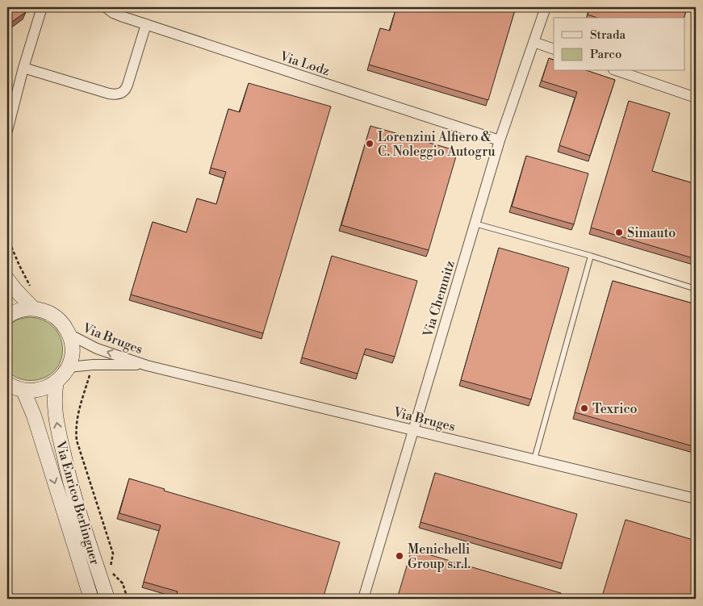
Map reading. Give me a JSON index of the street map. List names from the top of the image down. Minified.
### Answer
{"streets":{"main road":["Via Enrico Berlinguer"],"street":["Via Lodz","Via Chemnitz","Via Bruges"]},"crossings":[["Via Lodz","Via Chemnitz"],["Via Chemnitz","Via Bruges"]],"places":["Lorenzini Alfiero & C. Noleggio Autogru","Simauto","Texrico","Menichelli Group s.r.l."],"legend":["Strada","Parco"]}
